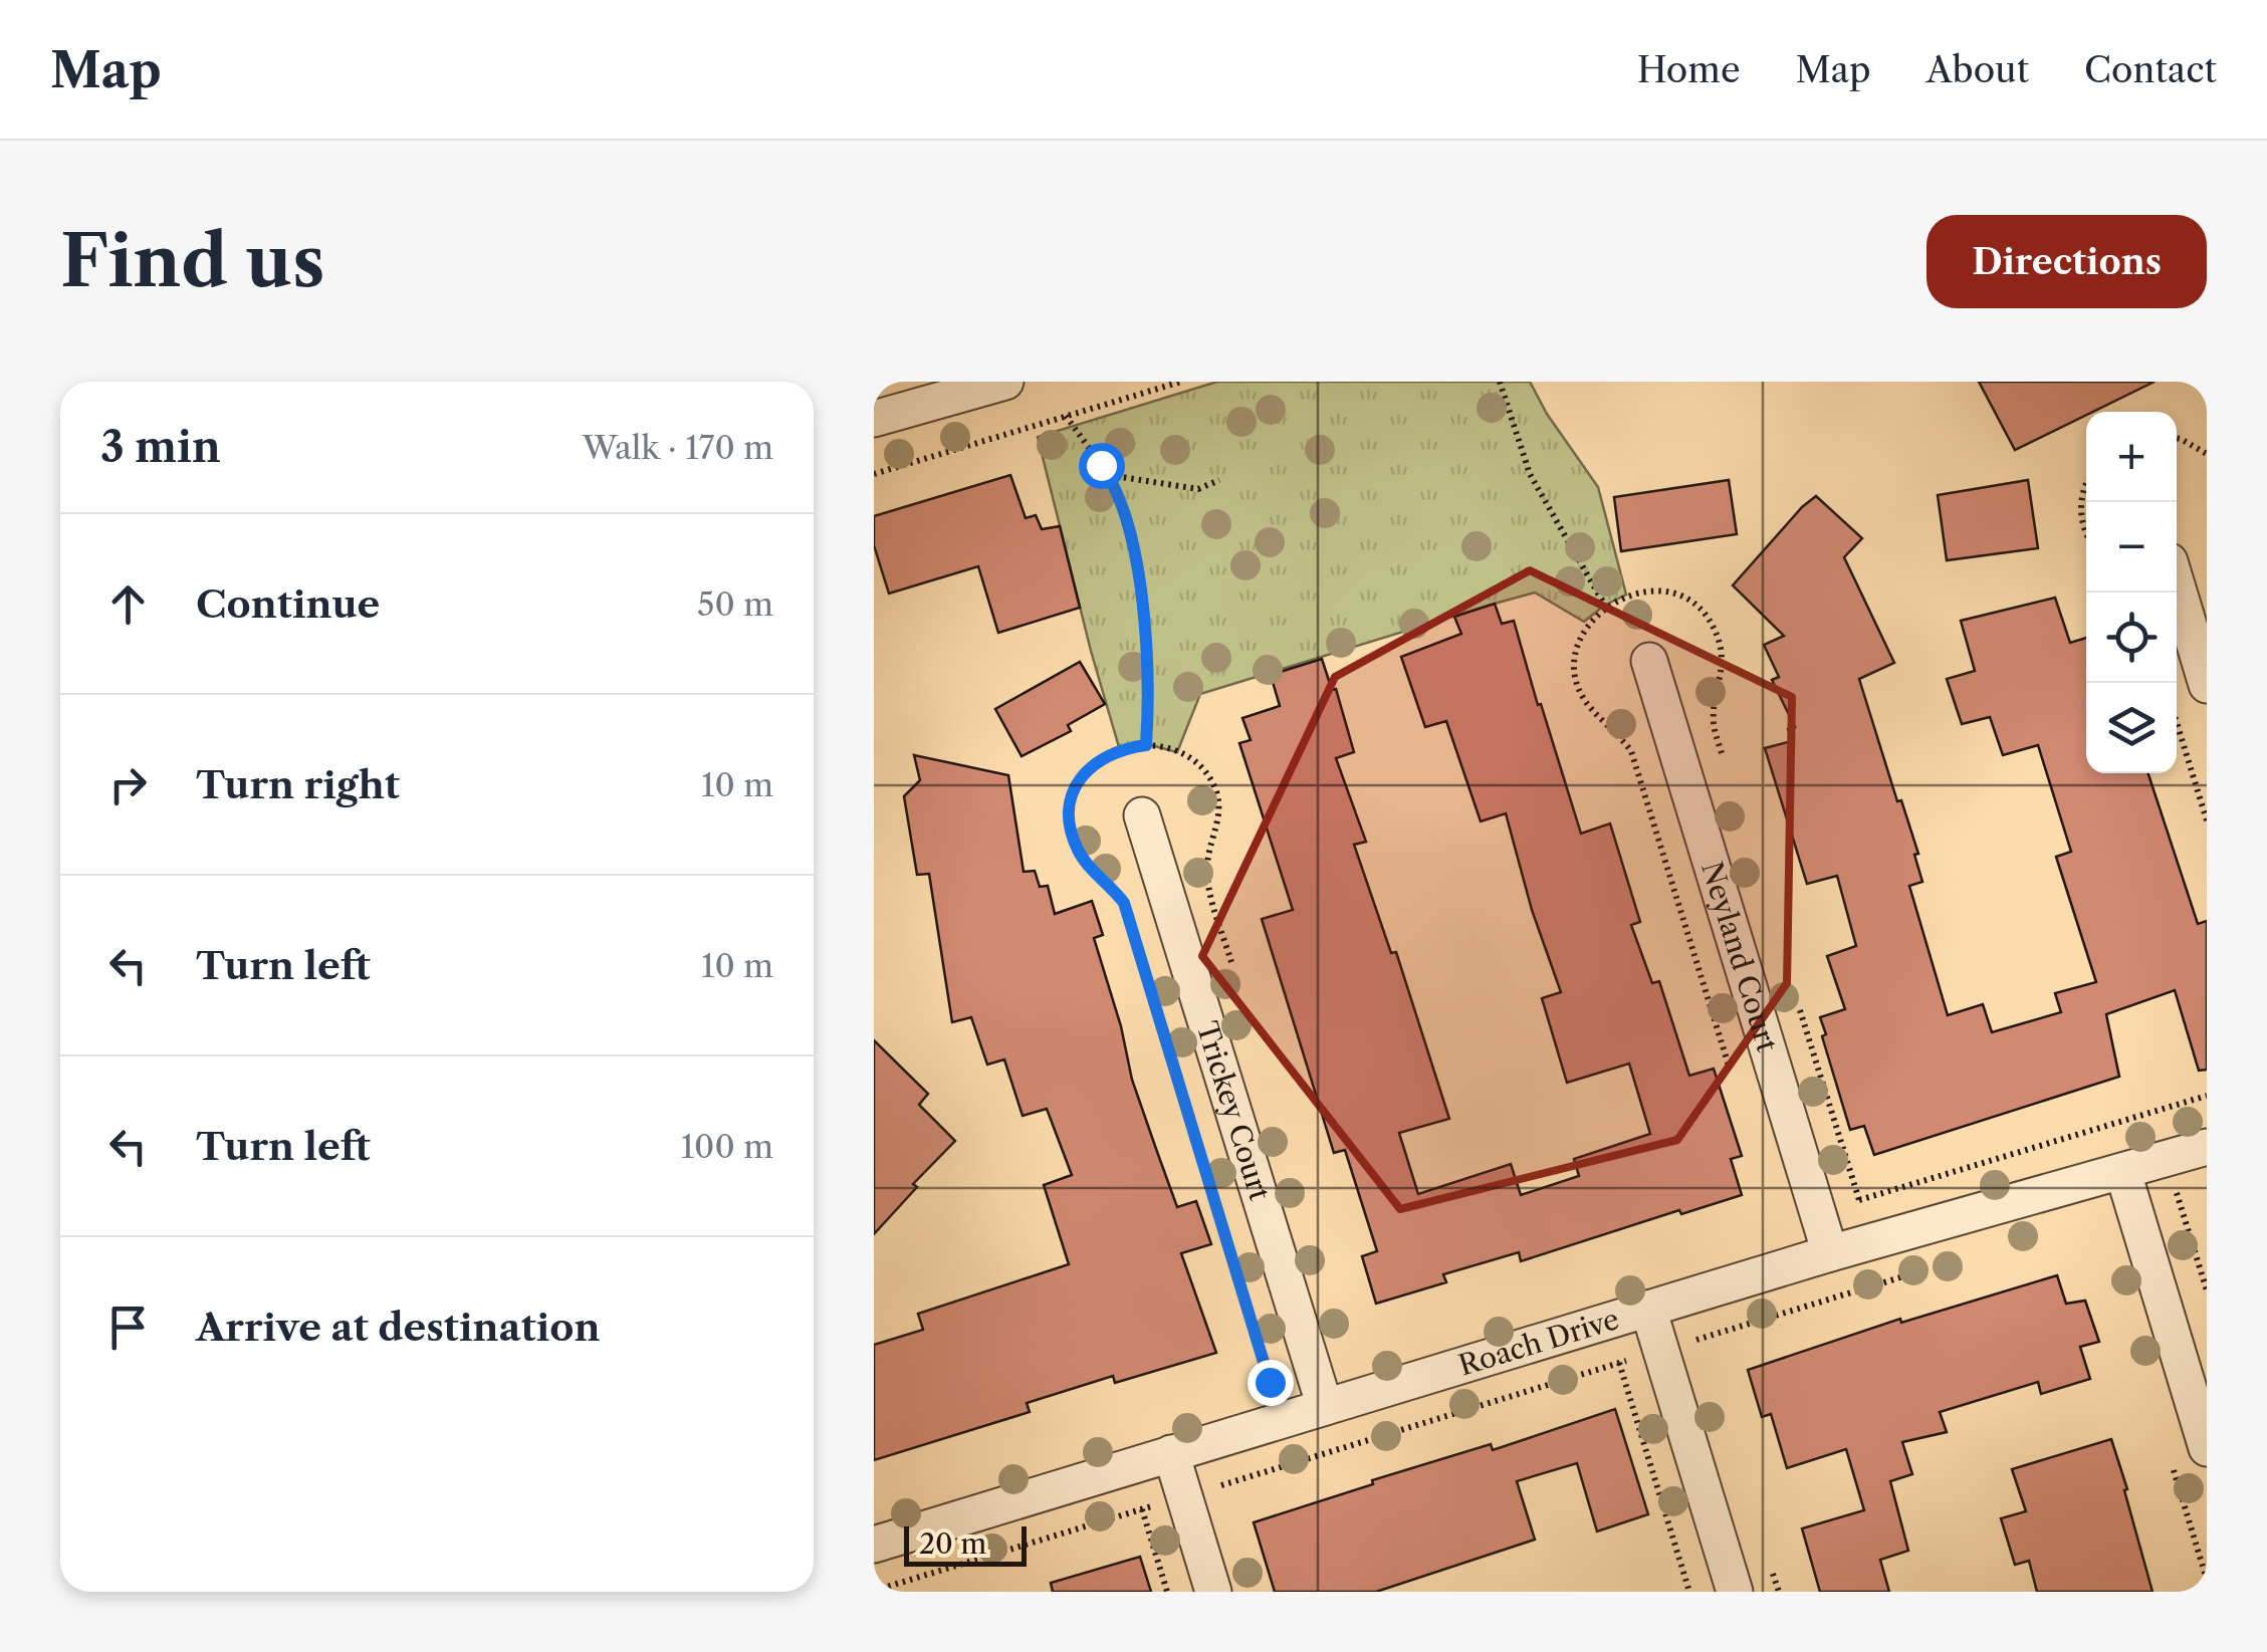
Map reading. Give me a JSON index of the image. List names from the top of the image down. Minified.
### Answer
{"streets":{"street":["Neyland Court","Trickey Court","Roach Drive"]},"crossings":[["Neyland Court","Roach Drive"],["Trickey Court","Roach Drive"]],"scale_bar":"20 m","page":{"header":"Map","nav":["Home","Map","About","Contact"],"buttons":"Directions","title":"Find us","heading":["3 min","Walk · 170 m"],"map_buttons":["+","−"],"list":[["Continue","50 m"],["Turn right","10 m"],["Turn left","10 m"],["Turn left","100 m"],"Arrive at destination"],"scale":"20 m"}}
